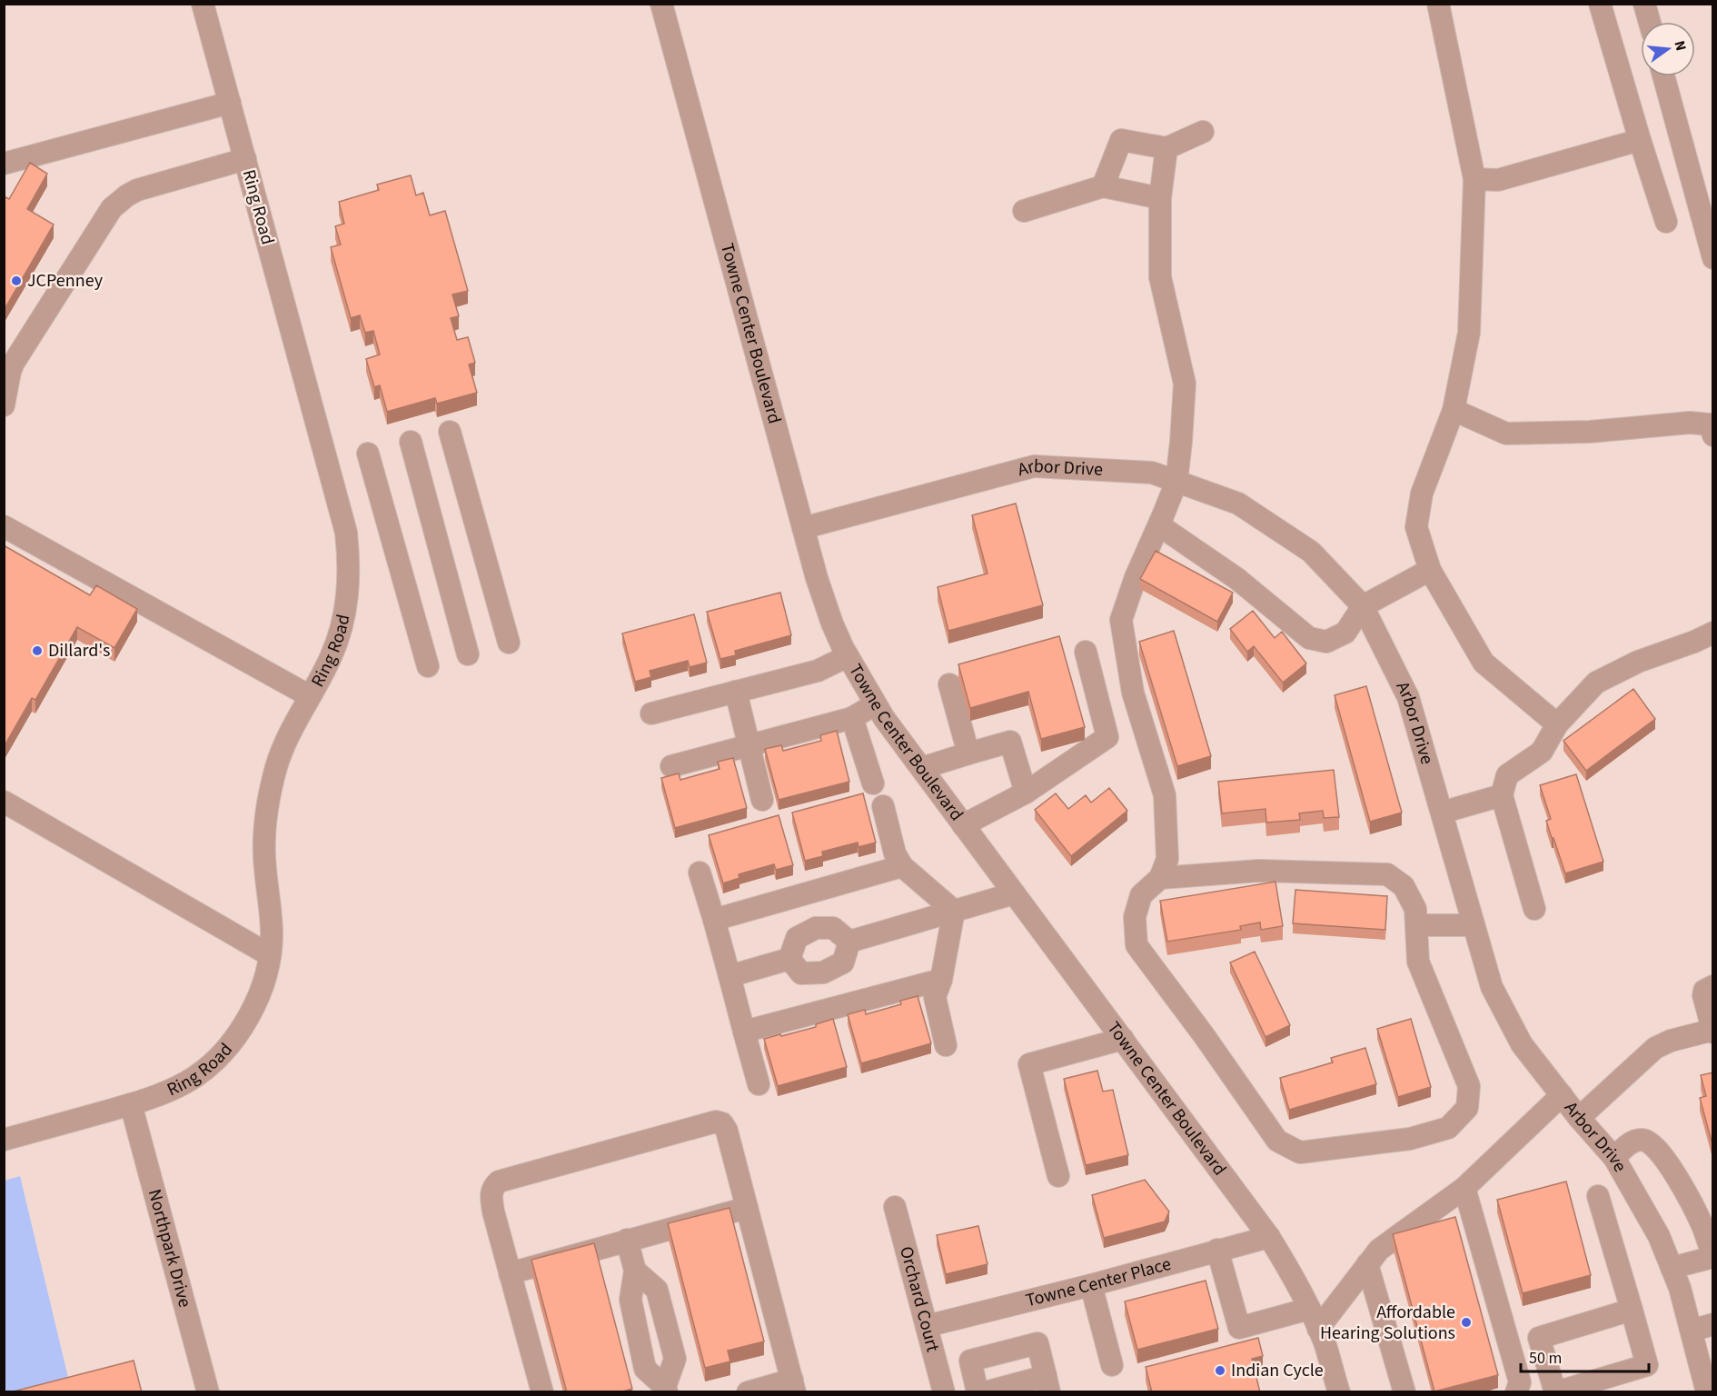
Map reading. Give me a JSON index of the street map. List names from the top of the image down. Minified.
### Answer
{"streets":{"street":["Ring Road","Towne Center Boulevard","Arbor Drive","Northpark Drive","Towne Center Place","Orchard Court"]},"crossings":[["Ring Road","Northpark Drive"],["Towne Center Boulevard","Arbor Drive"],["Towne Center Boulevard","Towne Center Place"],["Towne Center Place","Orchard Court"]],"places":["JCPenney","Dillard's","Affordable Hearing Solutions","Indian Cycle"],"scale_bar":"50 m","north":"right"}
